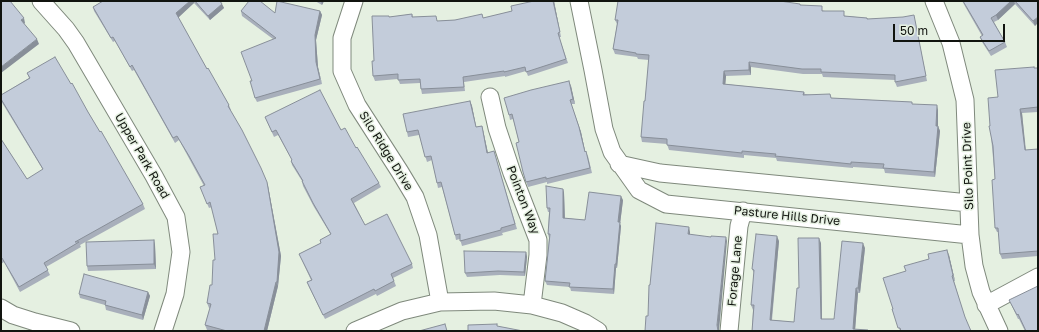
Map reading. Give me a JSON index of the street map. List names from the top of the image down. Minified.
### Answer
{"streets":{"street":["Silo Ridge Drive","Upper Park Road","Silo Point Drive","Pointon Way","Pasture Hills Drive","Forage Lane"]},"crossings":[["Silo Point Drive","Pasture Hills Drive"],["Pasture Hills Drive","Forage Lane"]],"scale_bar":"50 m"}
